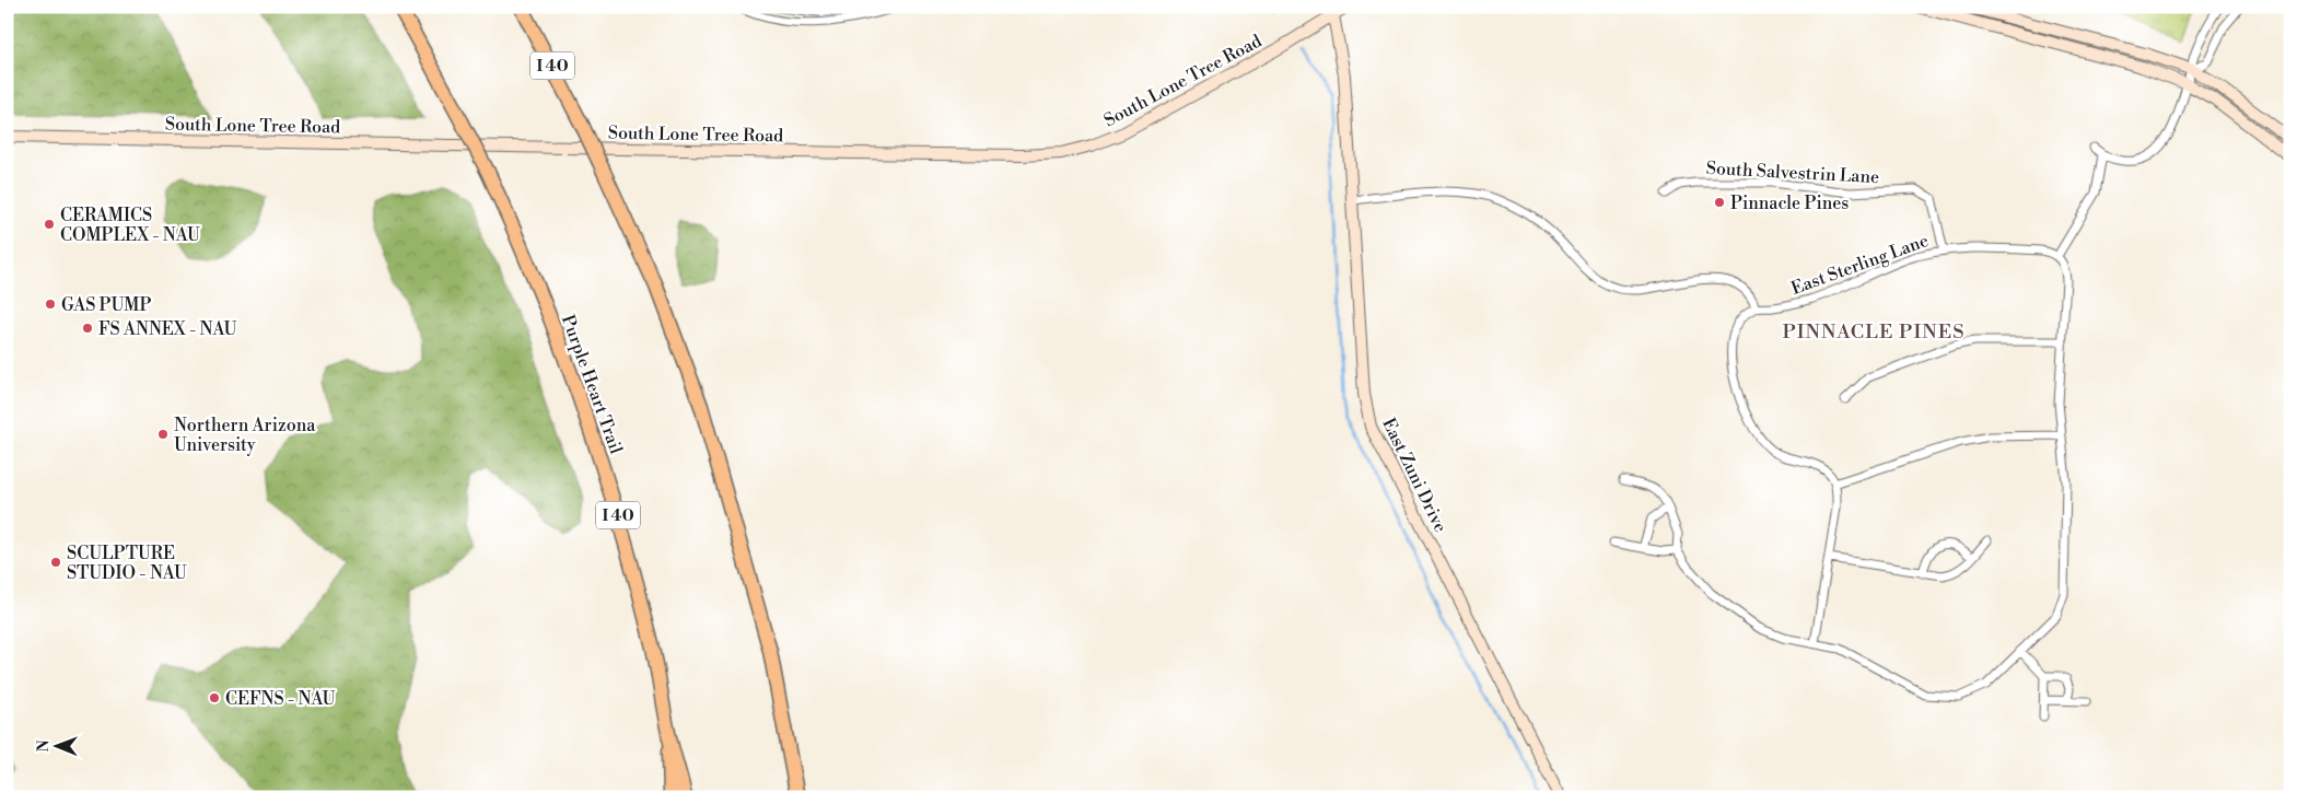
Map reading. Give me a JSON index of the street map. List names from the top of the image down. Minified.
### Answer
{"streets":{"highway":["I 40","Purple Heart Trail"],"main road":["South Lone Tree Road","East Zuni Drive"],"street":["South Salvestrin Lane","East Sterling Lane"]},"crossings":[["South Lone Tree Road","East Zuni Drive"],["South Salvestrin Lane","East Sterling Lane"]],"districts":["PINNACLE PINES"],"places":["Pinnacle Pines","CERAMICS COMPLEX - NAU","GAS PUMP","FS ANNEX - NAU","Northern Arizona University","SCULPTURE STUDIO - NAU","CEFNS - NAU"],"north":"left"}
